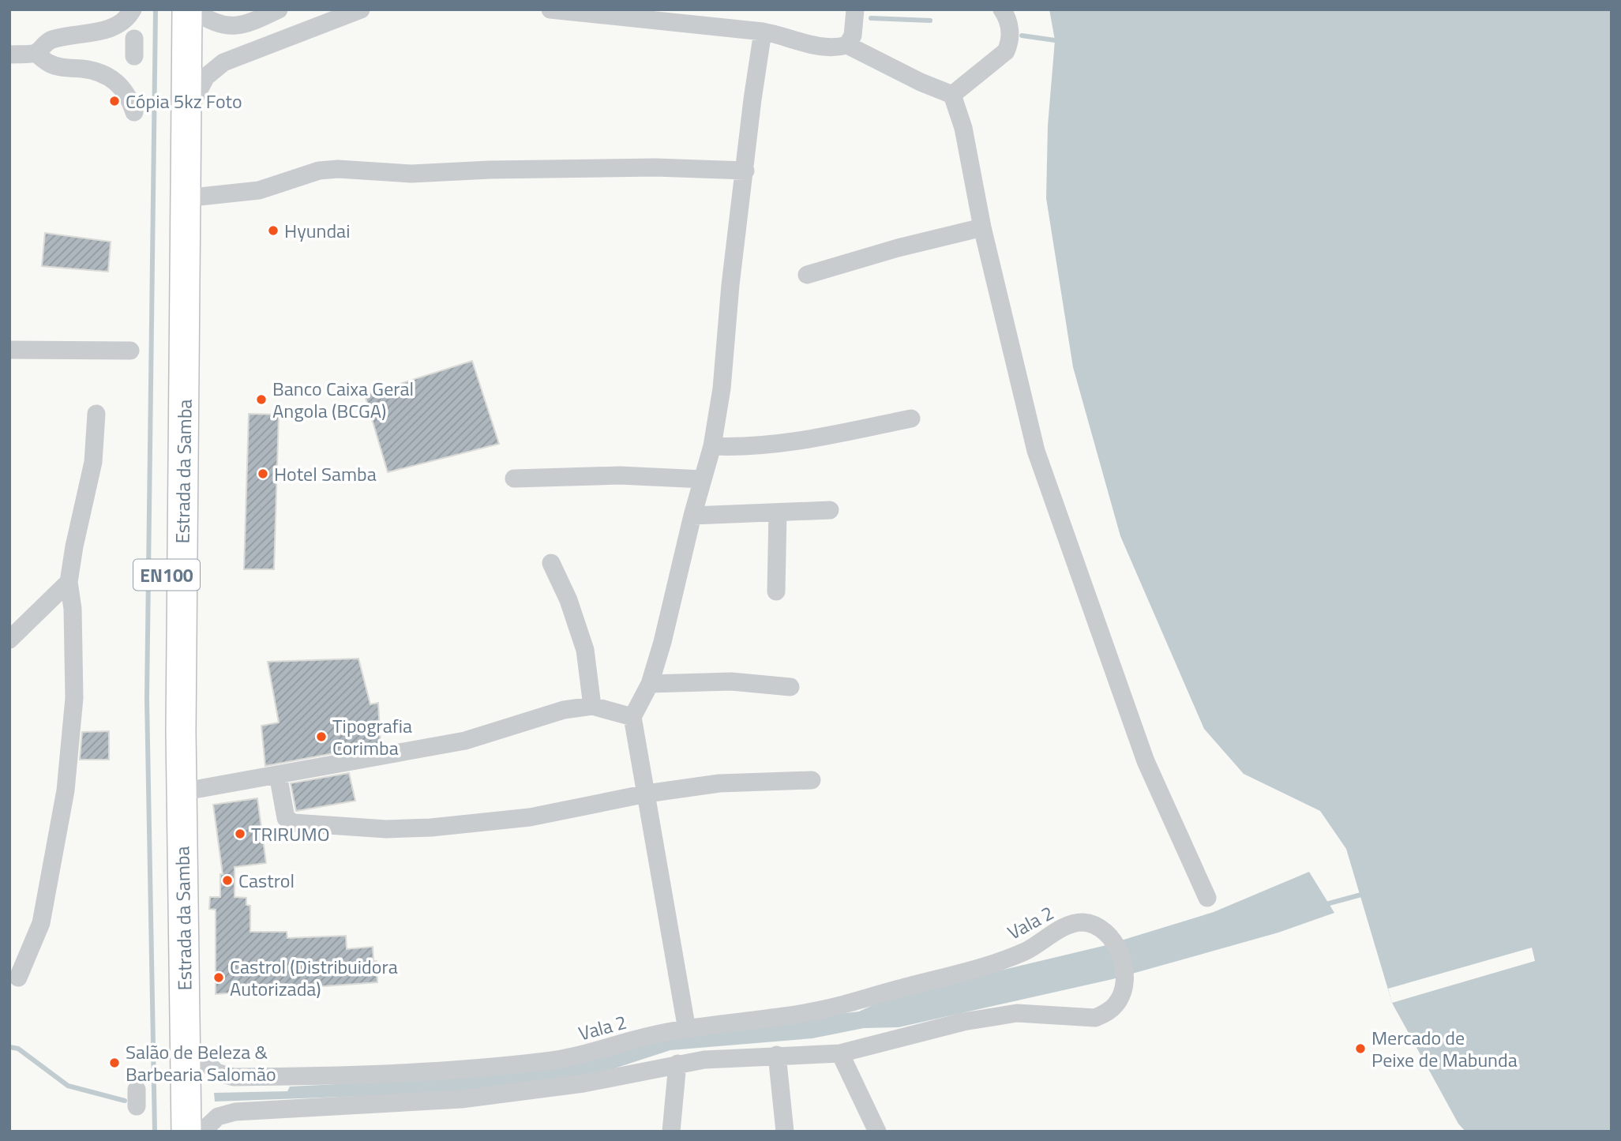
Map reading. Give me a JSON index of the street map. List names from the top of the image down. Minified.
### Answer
{"streets":{"main road":["Estrada da Samba","EN100"],"street":["Vala 2"]},"crossings":[["Estrada da Samba","Vala 2"]],"places":["Cópia 5kz Foto","Hyundai","Banco Caixa Geral Angola (BCGA)","Hotel Samba","Tipografia Corimba","TRIRUMO","Castrol","Castrol (Distribuidora Autorizada)","Mercado de Peixe de Mabunda","Salão de Beleza & Barbearia Salomão"]}
